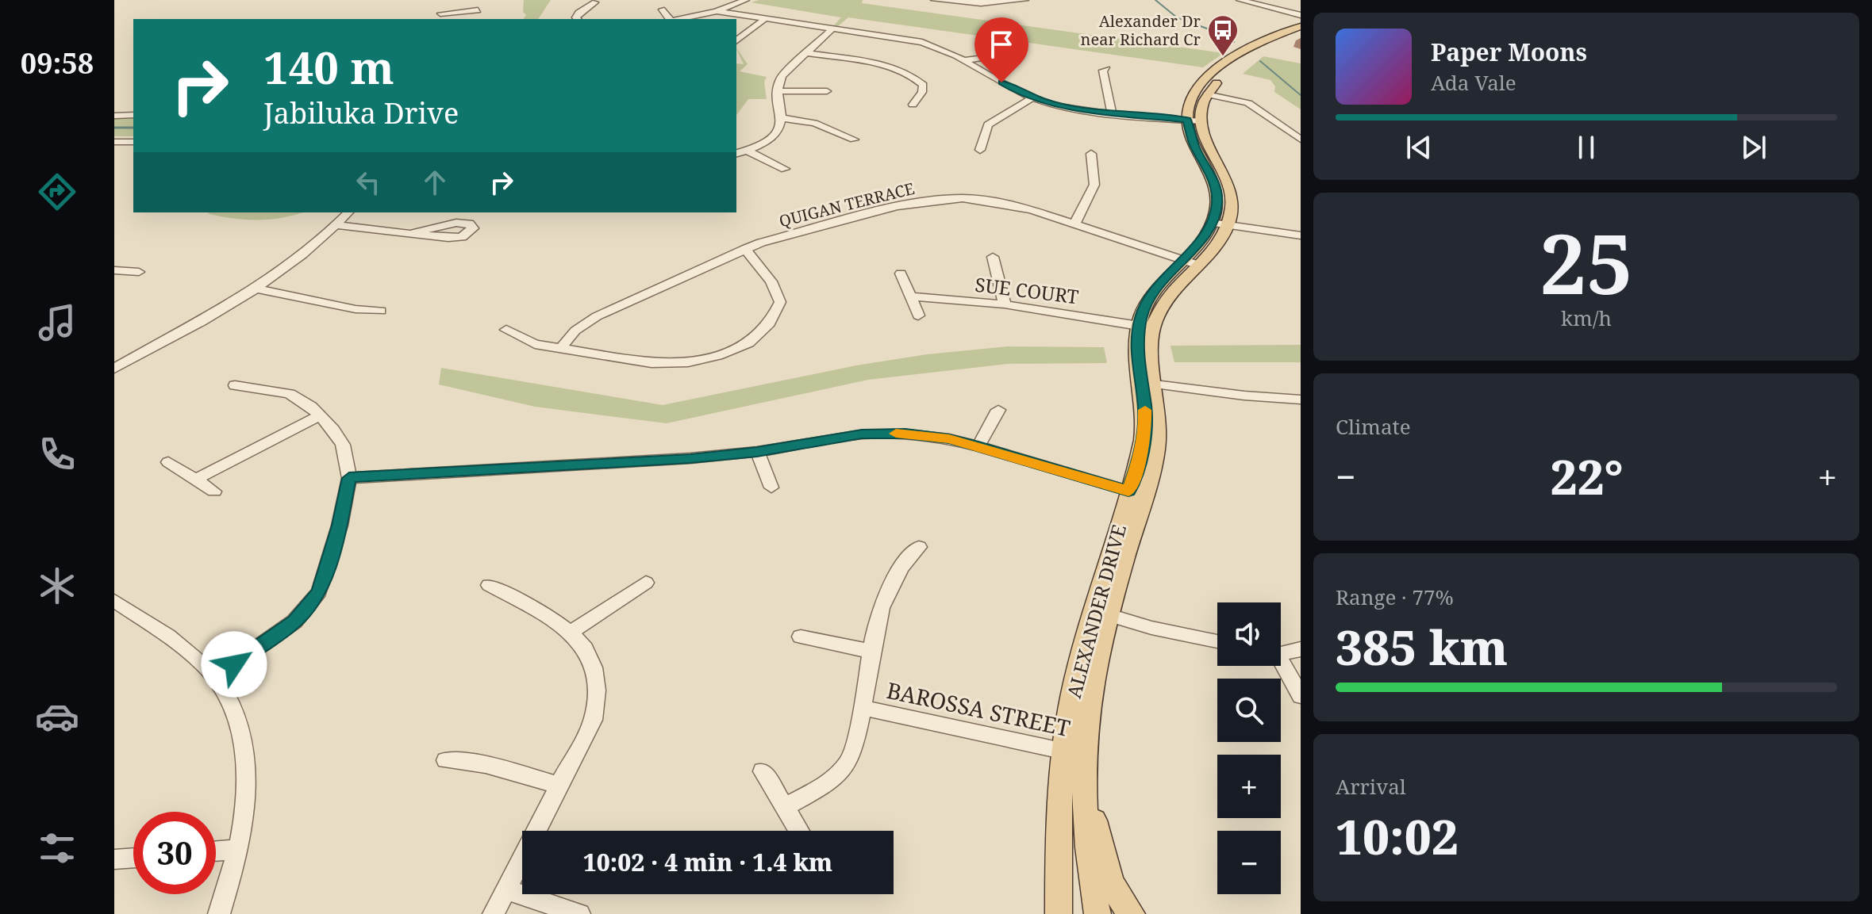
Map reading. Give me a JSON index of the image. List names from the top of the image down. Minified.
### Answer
{"streets":{"main road":["ALEXANDER DRIVE"],"street":["QUIGAN TERRACE","SUE COURT","BAROSSA STREET"]},"crossings":[["QUIGAN TERRACE","ALEXANDER DRIVE"],["SUE COURT","ALEXANDER DRIVE"],["ALEXANDER DRIVE","BAROSSA STREET"]],"places":{"bus stop":["Alexander Dr near Richard Cr"]},"page":{"tabs":"09:58","turn":["140 m","Jabiluka Drive"],"song":["Paper Moons","Ada Vale"],"tile":[["25","km/h"],"Climate",["Range · 77%","385 km"],["Arrival","10:02"]],"heat":["−","22°","+"],"map_buttons":["+","−"],"limit":"30","trip":"10:02 · 4 min · 1.4 km"}}
